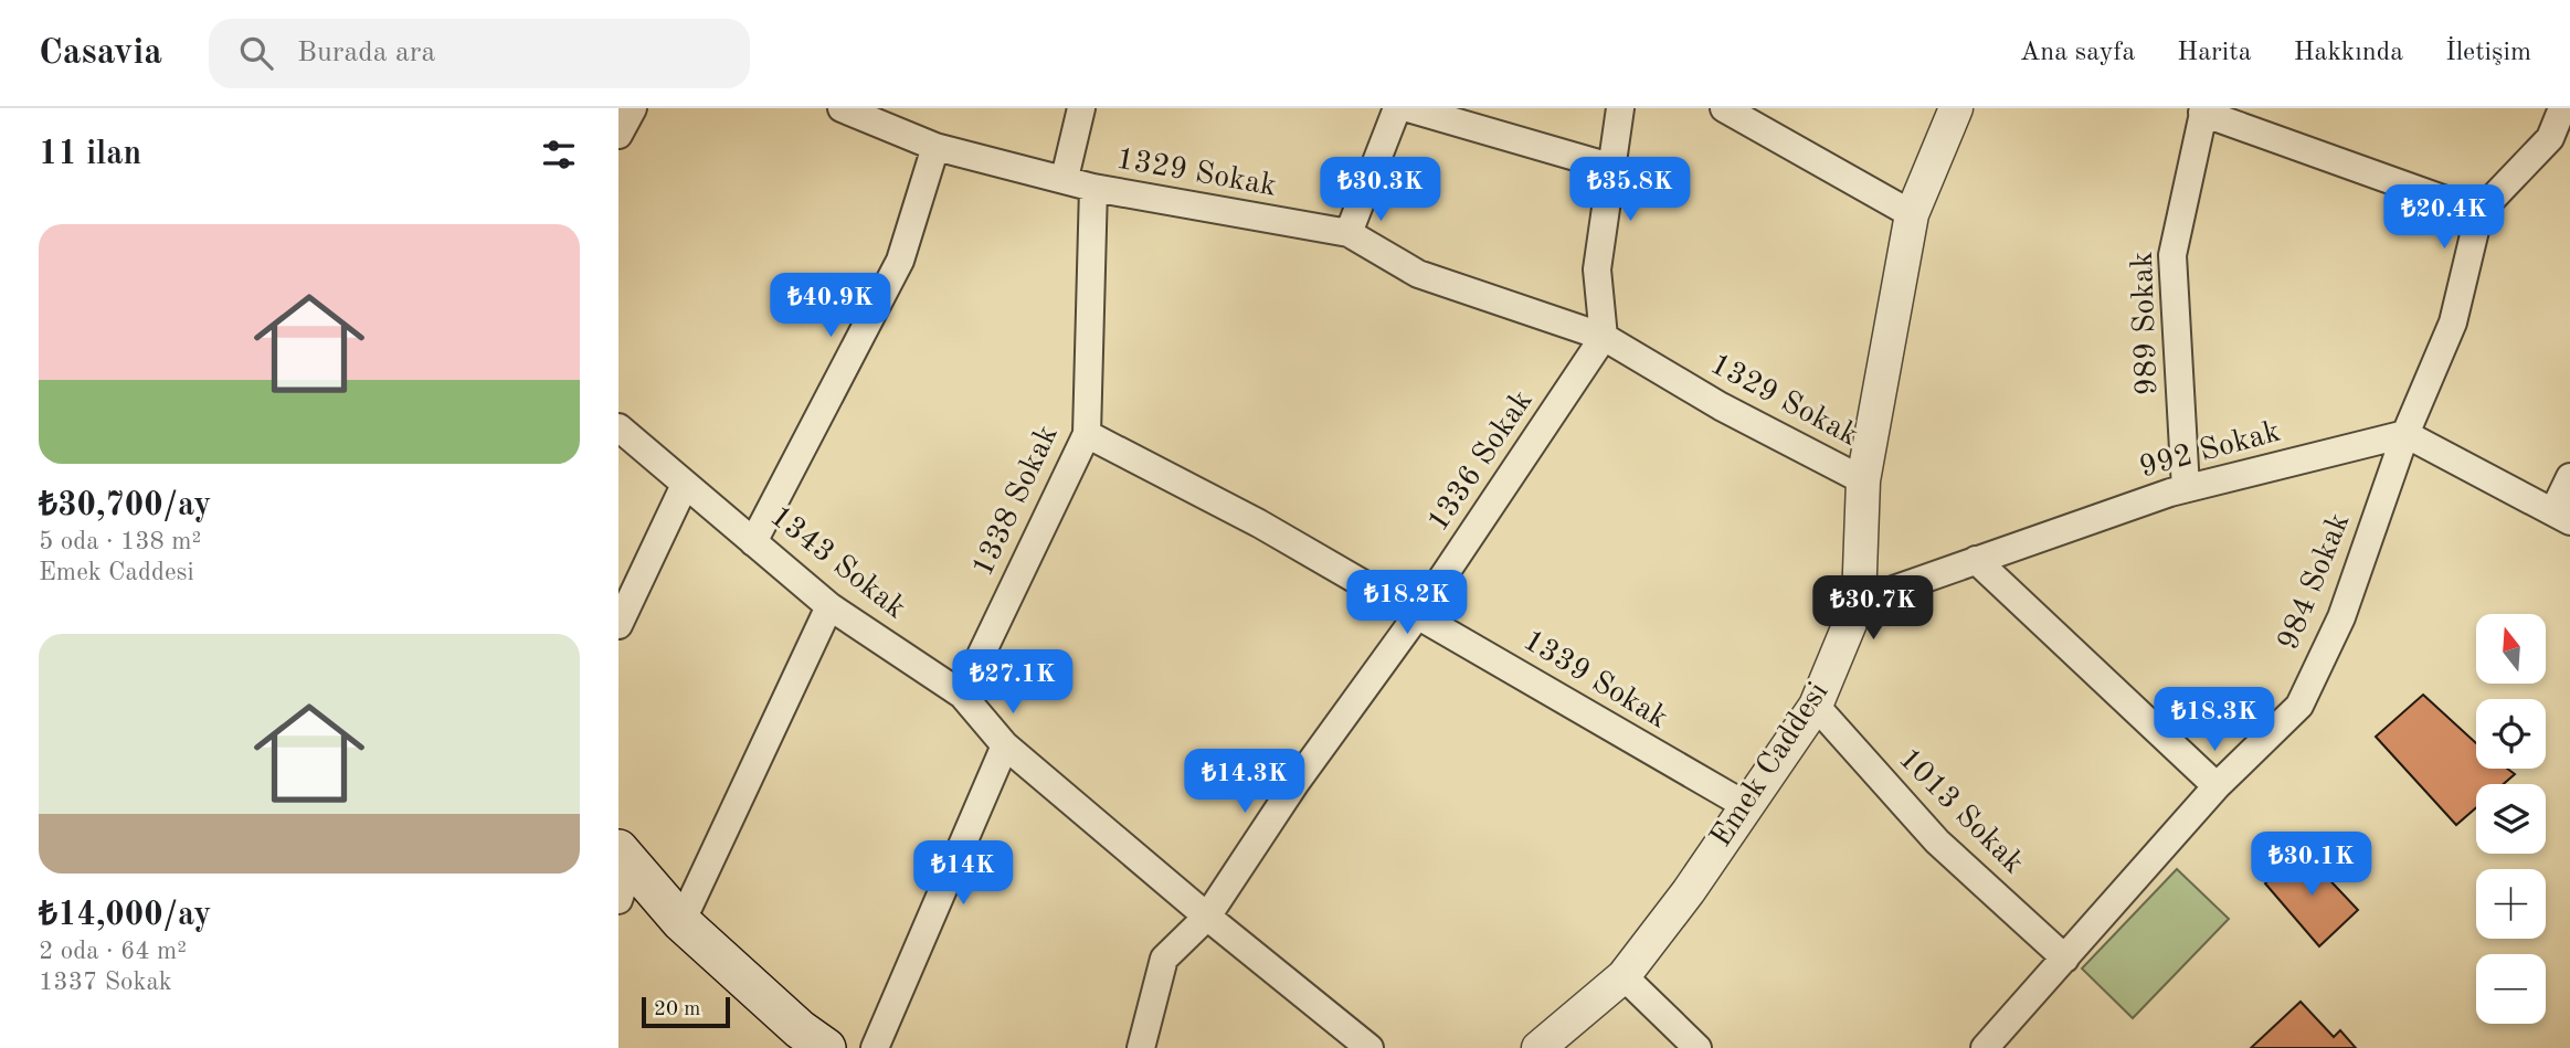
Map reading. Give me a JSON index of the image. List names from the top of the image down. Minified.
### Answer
{"streets":{"street":["1329 Sokak","989 Sokak","992 Sokak","1336 Sokak","1338 Sokak","1343 Sokak","984 Sokak","1339 Sokak","Emek Caddesi","1013 Sokak"]},"crossings":[["1329 Sokak","1336 Sokak"],["1329 Sokak","1338 Sokak"],["1329 Sokak","Emek Caddesi"],["989 Sokak","992 Sokak"],["992 Sokak","984 Sokak"],["992 Sokak","Emek Caddesi"],["1336 Sokak","1343 Sokak"],["1336 Sokak","1339 Sokak"],["1338 Sokak","1343 Sokak"],["1338 Sokak","1339 Sokak"],["984 Sokak","1013 Sokak"],["1339 Sokak","Emek Caddesi"],["Emek Caddesi","1013 Sokak"]],"scale_bar":"20 m","north":"top","page":{"header":"Casavia","search":"Burada ara","nav":["Ana sayfa","Harita","Hakkında","İletişim"],"heading":"11 ilan","price":["₺30.3K","₺35.8K","₺20.4K","₺40.9K","₺18.2K","₺30.7K","₺27.1K","₺18.3K","₺14.3K","₺30.1K","₺14K"],"list":[{"name":"₺30,700/ay","note":"5 oda · 138 m² · Emek Caddesi"},{"name":"₺14,000/ay","note":"2 oda · 64 m² · 1337 Sokak"}],"map_buttons":["+","−"],"scale":"20 m"}}
